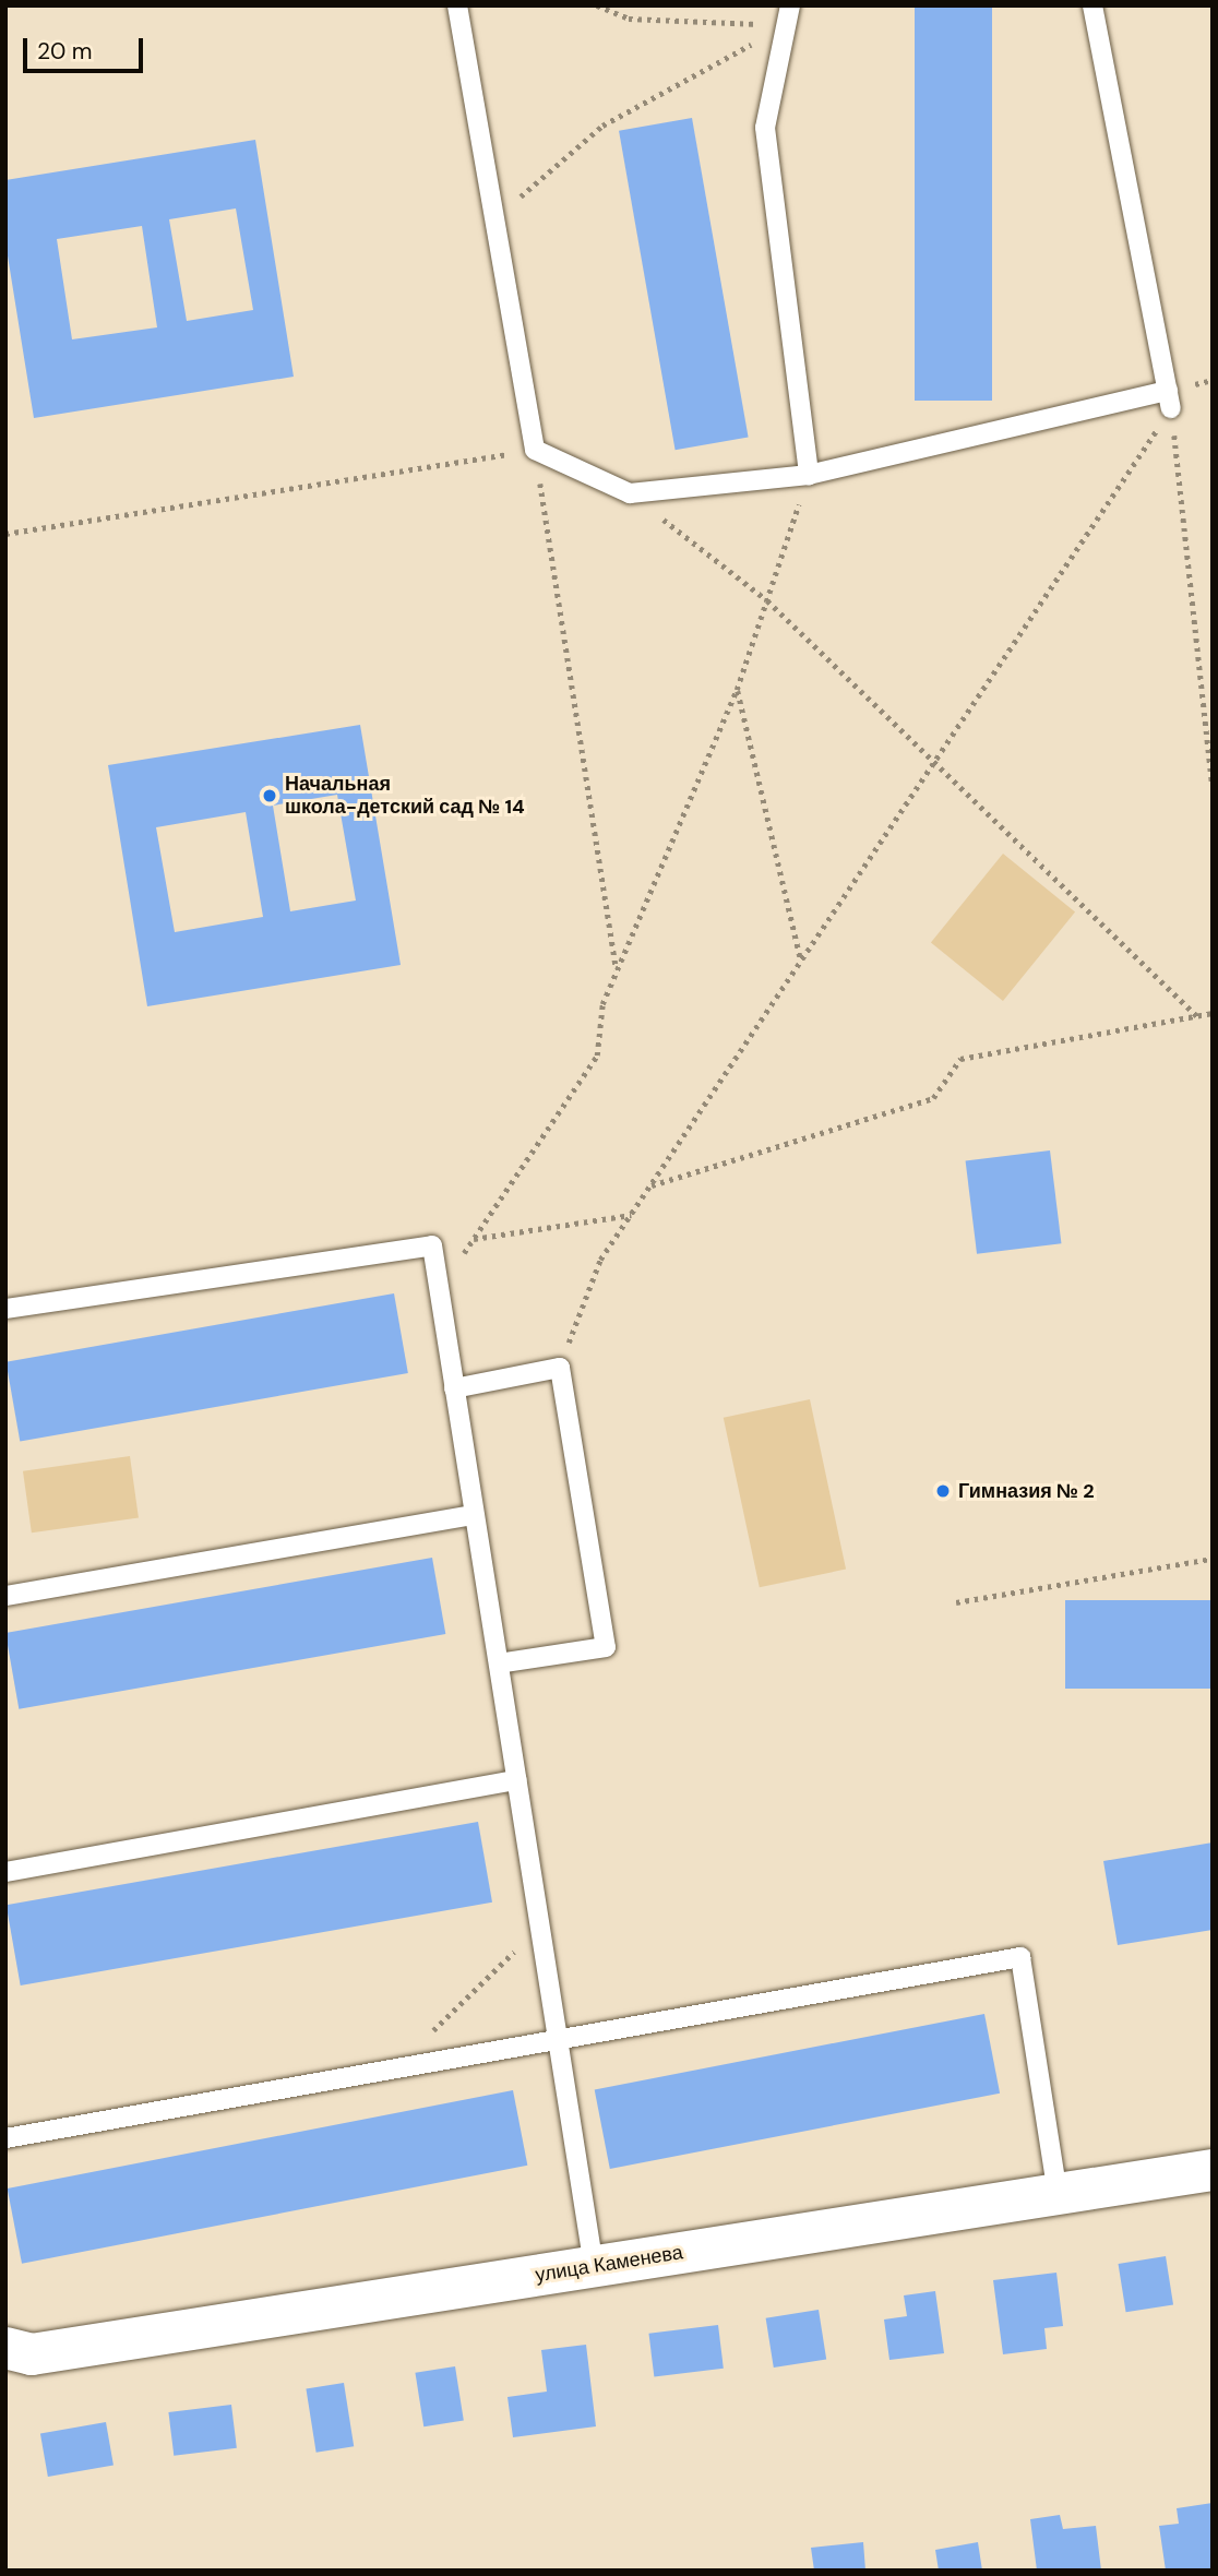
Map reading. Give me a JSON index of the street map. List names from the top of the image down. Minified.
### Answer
{"streets":{"main road":["улица Каменева"]},"places":["Начальная школа-детский сад № 14","Гимназия № 2"],"scale_bar":"20 m"}
